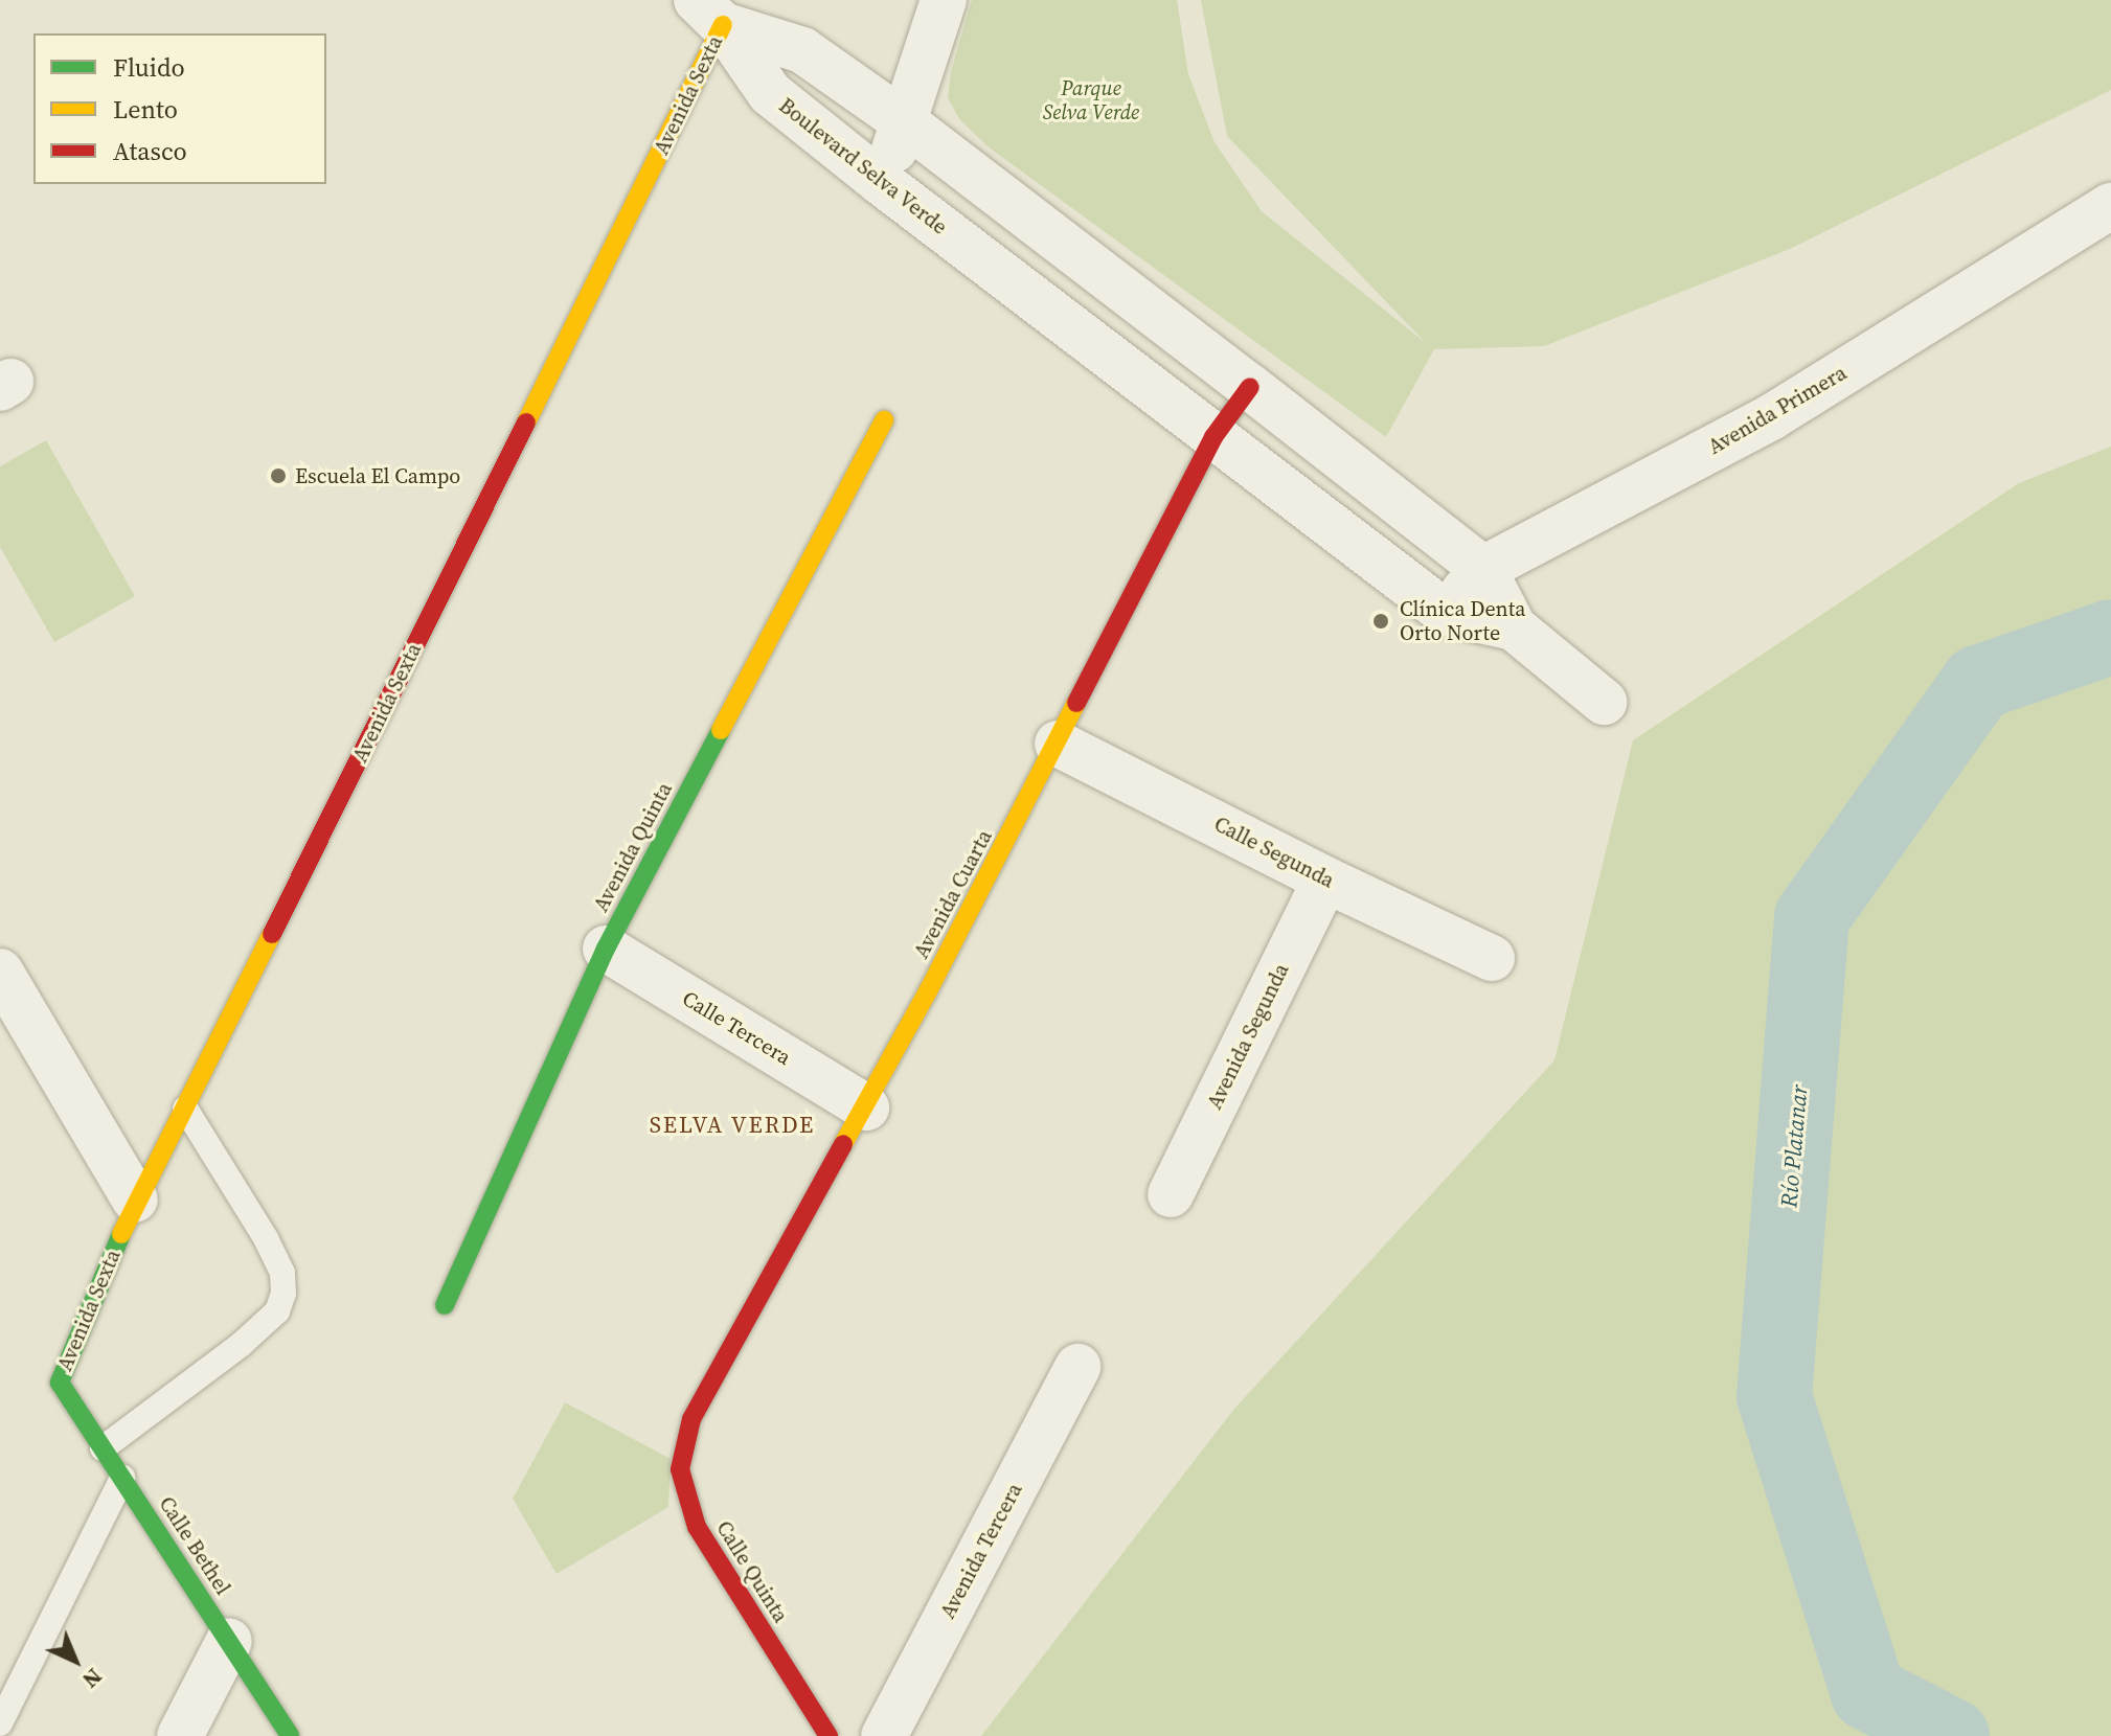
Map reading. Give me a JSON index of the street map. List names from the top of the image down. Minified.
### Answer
{"streets":{"street":["Avenida Sexta","Boulevard Selva Verde","Avenida Primera","Avenida Quinta","Calle Segunda","Avenida Cuarta","Calle Tercera","Avenida Segunda","Calle Bethel","Avenida Tercera","Calle Quinta"]},"crossings":[["Avenida Sexta","Boulevard Selva Verde"],["Avenida Sexta","Calle Bethel"],["Boulevard Selva Verde","Avenida Primera"],["Boulevard Selva Verde","Avenida Cuarta"],["Avenida Quinta","Calle Tercera"],["Calle Segunda","Avenida Cuarta"],["Calle Segunda","Avenida Segunda"],["Avenida Cuarta","Calle Tercera"],["Avenida Cuarta","Calle Quinta"]],"districts":["SELVA VERDE"],"water":["Río Platanar"],"parks":["Parque Selva Verde"],"places":["Escuela El Campo","Clínica Denta Orto Norte"],"legend":["Fluido","Lento","Atasco"],"north":"bottom right"}
